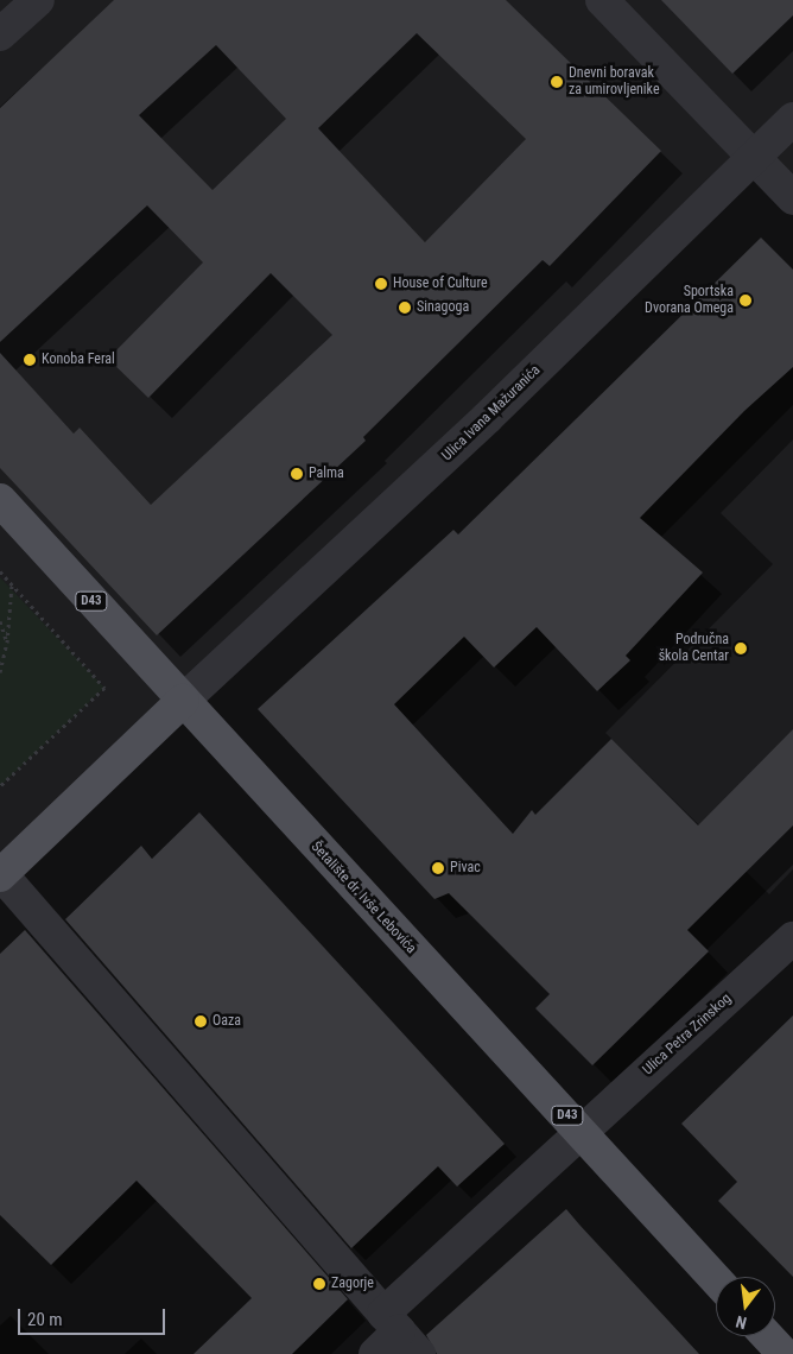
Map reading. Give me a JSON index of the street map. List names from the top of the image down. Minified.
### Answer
{"streets":{"main road":["D43","Šetalište dr. Ivše Lebovića"],"street":["Ulica Ivana Mažuranića","Ulica Petra Zrinskog"]},"crossings":[["Ulica Ivana Mažuranića","Šetalište dr. Ivše Lebovića"],["Šetalište dr. Ivše Lebovića","Ulica Petra Zrinskog"]],"places":["Dnevni boravak za umirovljenike","House of Culture","Sportska Dvorana Omega","Sinagoga","Konoba Feral","Palma","Područna škola Centar","Pivac","Oaza","Zagorje"],"scale_bar":"20 m","north":"bottom"}
